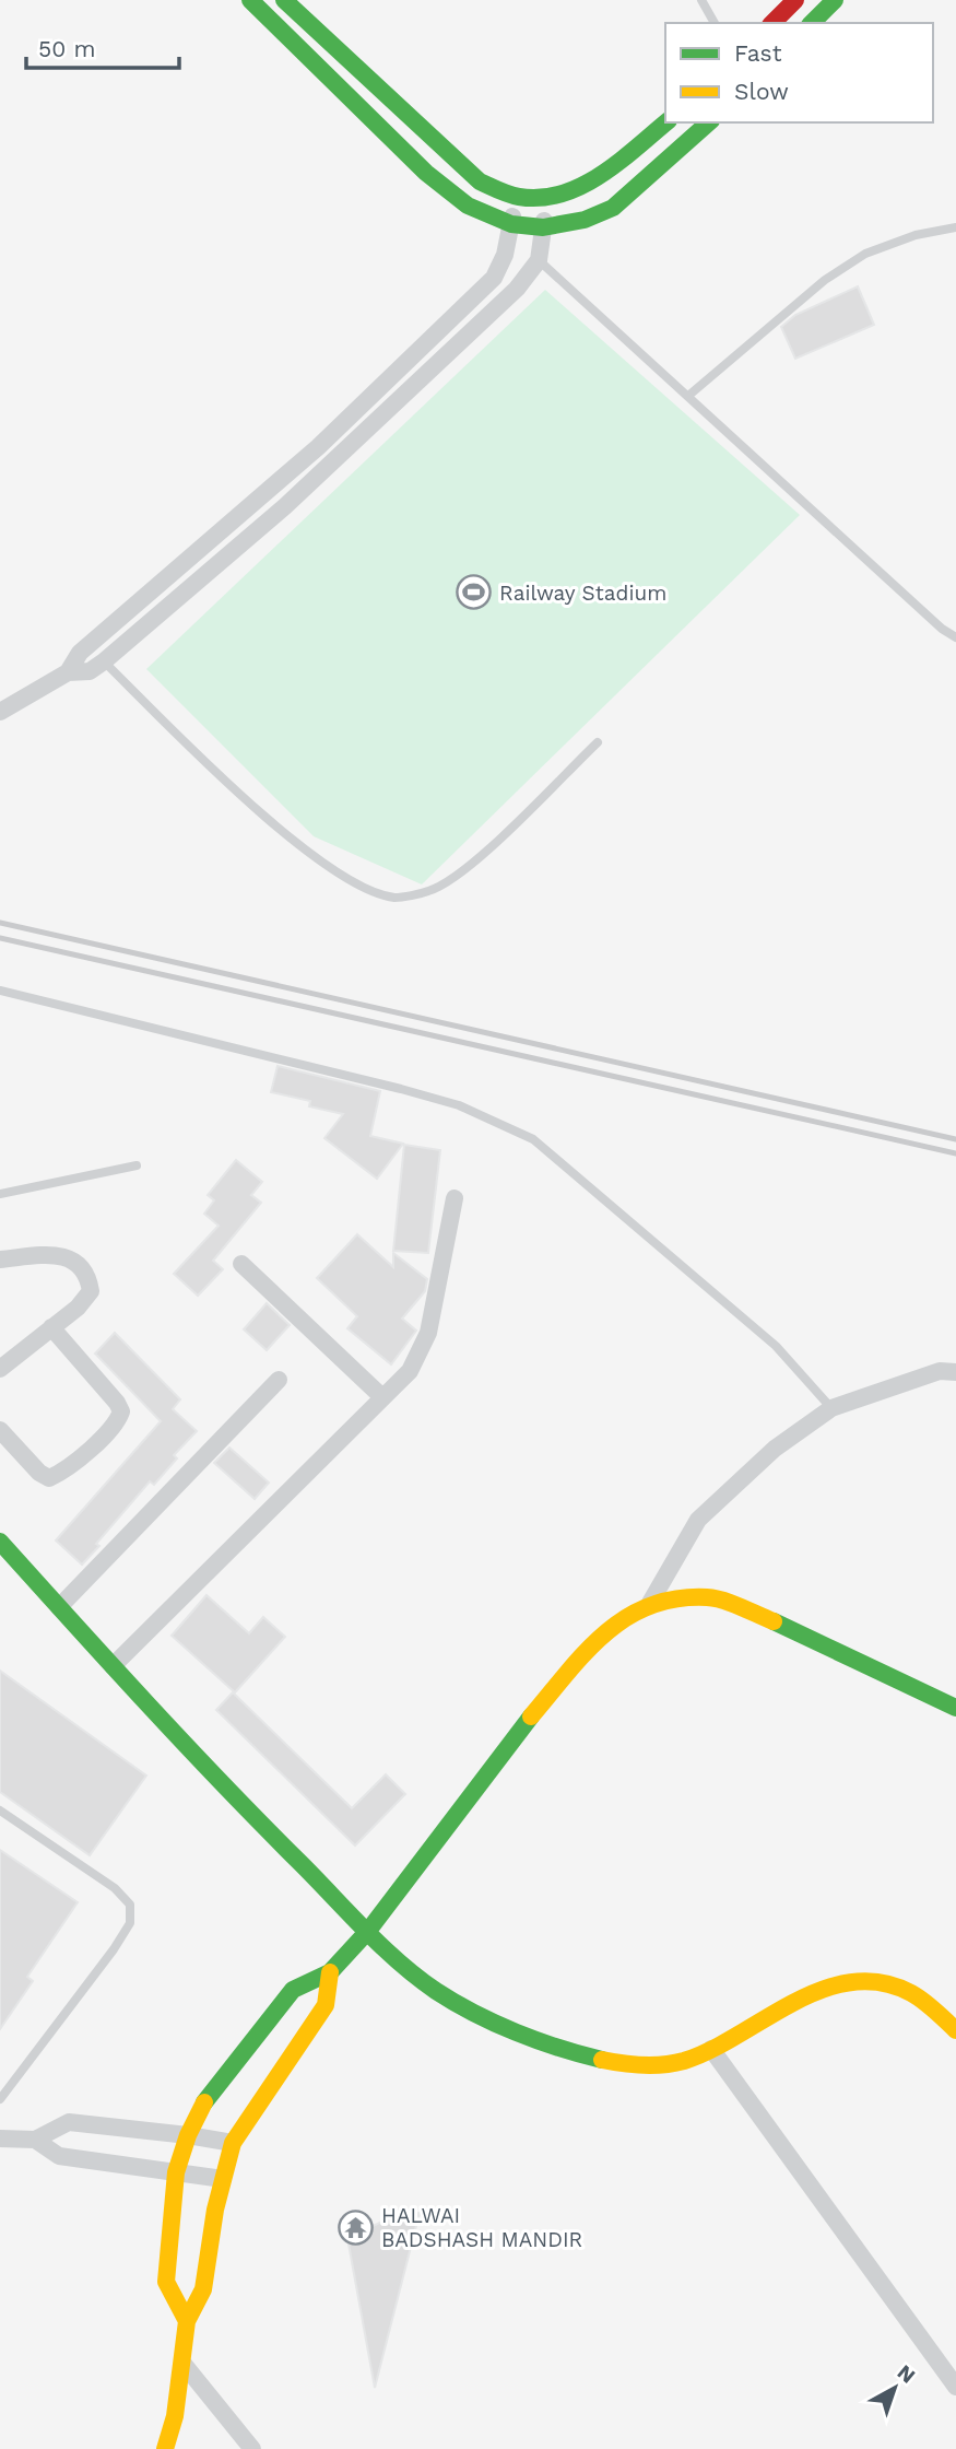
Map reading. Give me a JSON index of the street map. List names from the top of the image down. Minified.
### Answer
{"places":{"sports":["Railway Stadium"],"temple":["HALWAI BADSHASH MANDIR"]},"legend":["Fast","Slow"],"scale_bar":"50 m","north":"top right"}
